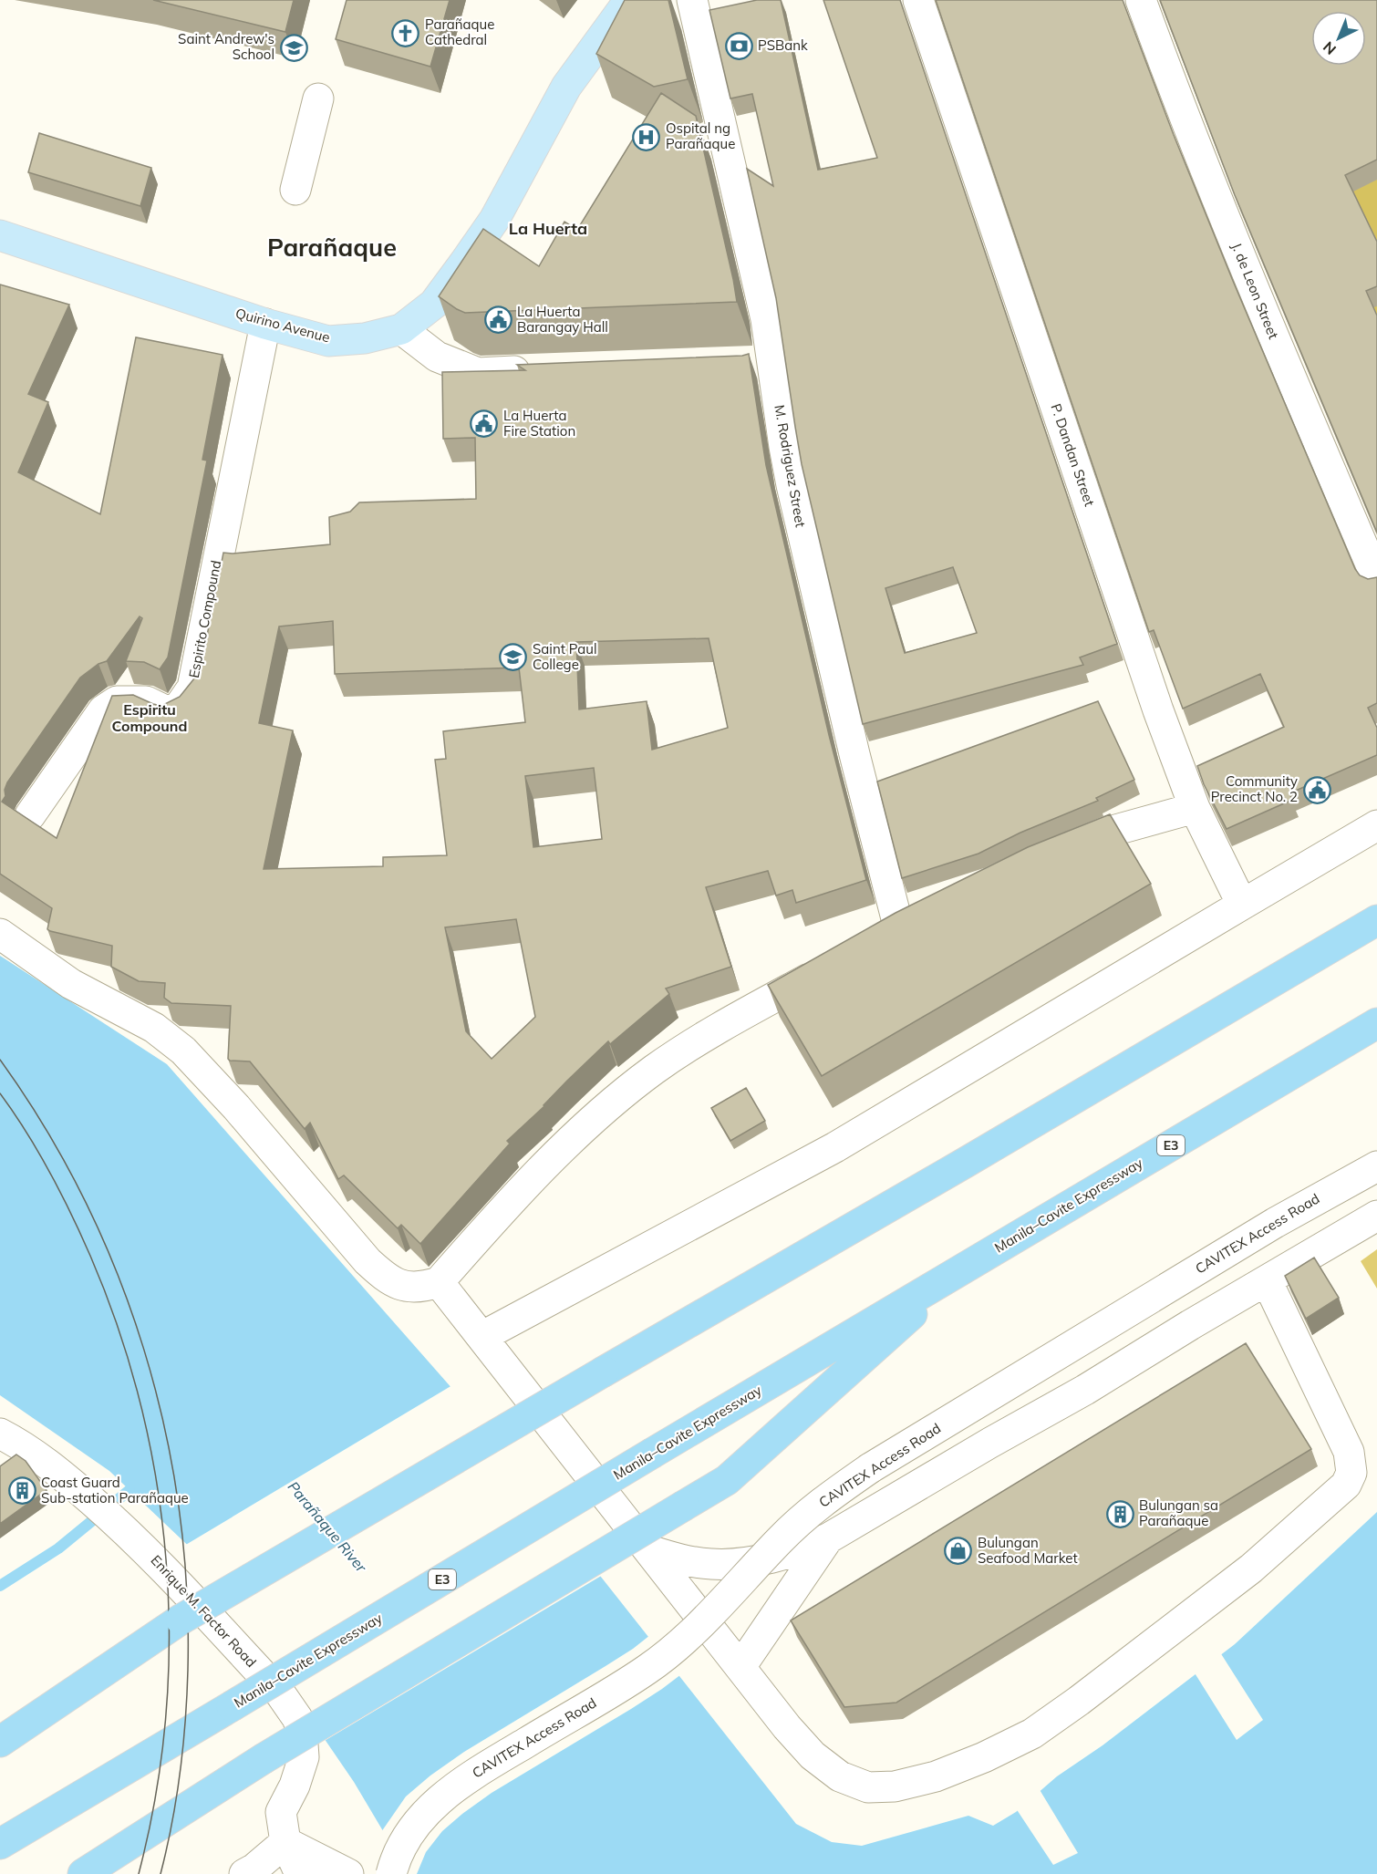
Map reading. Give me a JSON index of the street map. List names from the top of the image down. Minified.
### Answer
{"streets":{"highway":["E3","Manila–Cavite Expressway"],"main road":["Quirino Avenue"],"street":["J. de Leon Street","P. Dandan Street","M. Rodriguez Street","Espirito Compound","CAVITEX Access Road","Enrique M. Factor Road"]},"crossings":[["Quirino Avenue","Espirito Compound"]],"districts":["La Huerta","Parañaque","Espiritu Compound"],"water":["Parañaque River"],"places":{"church":["Parañaque Cathedral"],"bank":["PSBank"],"school or university":["Saint Andrew's School","Saint Paul College"],"hospital":["Ospital ng Parañaque"],"public building":["La Huerta Barangay Hall","La Huerta Fire Station","Community Precinct No. 2"],"building":["Coast Guard Sub-station Parañaque","Bulungan sa Parañaque"],"shop":["Bulungan Seafood Market"]},"north":"bottom left"}
